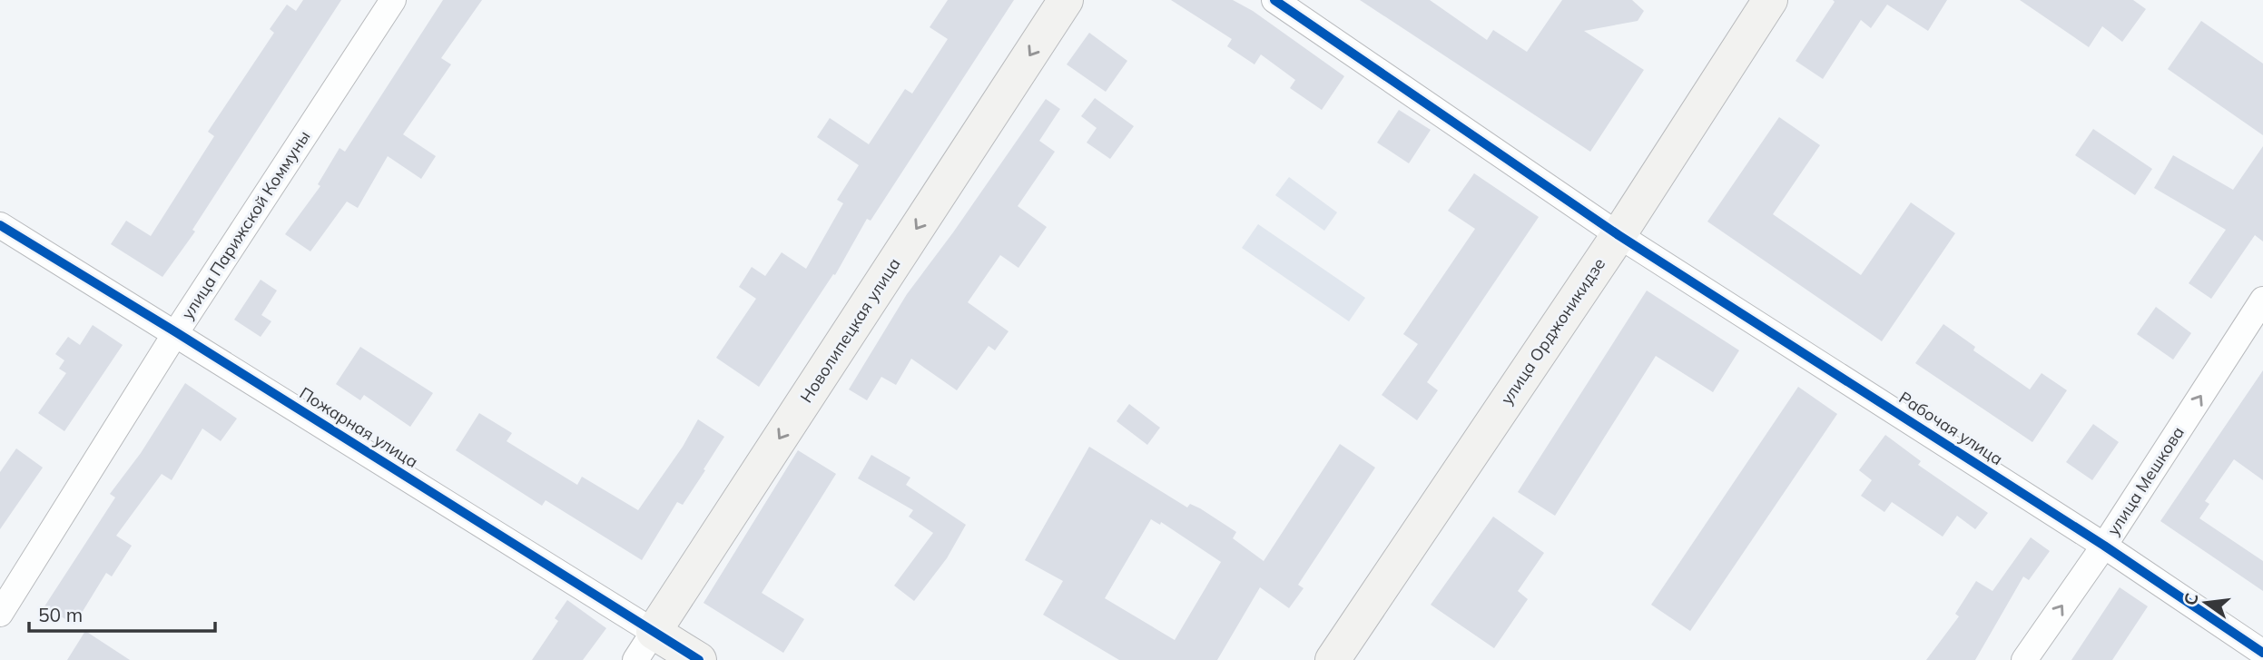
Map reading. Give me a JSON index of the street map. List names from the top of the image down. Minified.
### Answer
{"streets":{"street":["улица Парижской Коммуны","Новолипецкая улица","улица Орджоникидзе","Пожарная улица","Рабочая улица","улица Мешкова"]},"crossings":[["улица Парижской Коммуны","Пожарная улица"],["Новолипецкая улица","Пожарная улица"],["улица Орджоникидзе","Рабочая улица"],["Рабочая улица","улица Мешкова"]],"one_way":["Новолипецкая улица","улица Мешкова"],"scale_bar":"50 m","north":"left"}
